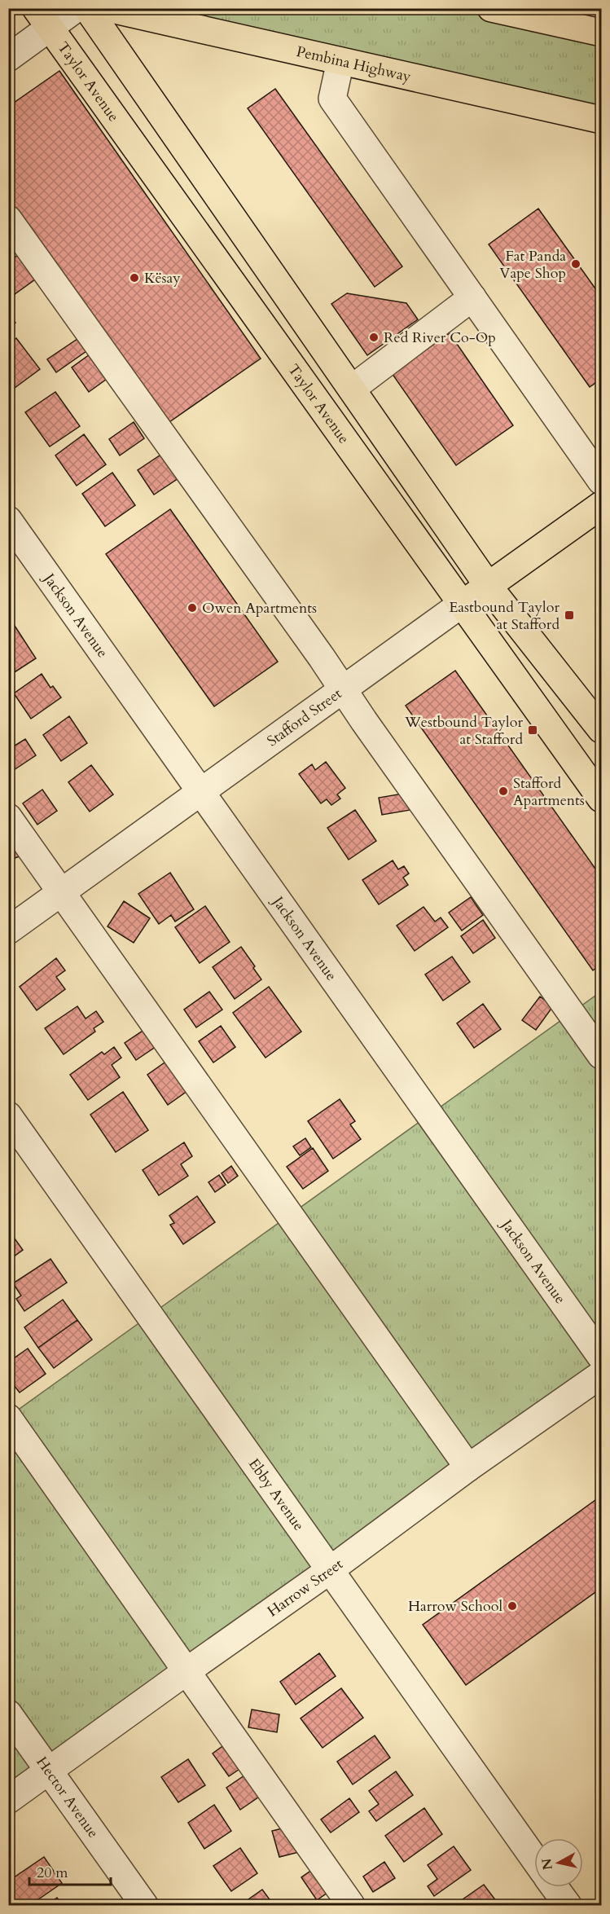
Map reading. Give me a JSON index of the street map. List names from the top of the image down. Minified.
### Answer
{"streets":{"main road":["Pembina Highway","Taylor Avenue","Stafford Street"],"street":["Jackson Avenue","Ebby Avenue","Harrow Street","Hector Avenue"]},"crossings":[["Taylor Avenue","Stafford Street"],["Jackson Avenue","Stafford Street"],["Ebby Avenue","Harrow Street"],["Harrow Street","Hector Avenue"]],"places":{"other":["Fat Panda Vape Shop","Kësay","Red River Co-Op","Owen Apartments","Stafford Apartments","Harrow School"],"transit":["Eastbound Taylor at Stafford","Westbound Taylor at Stafford"]},"scale_bar":"20 m","north":"left"}
